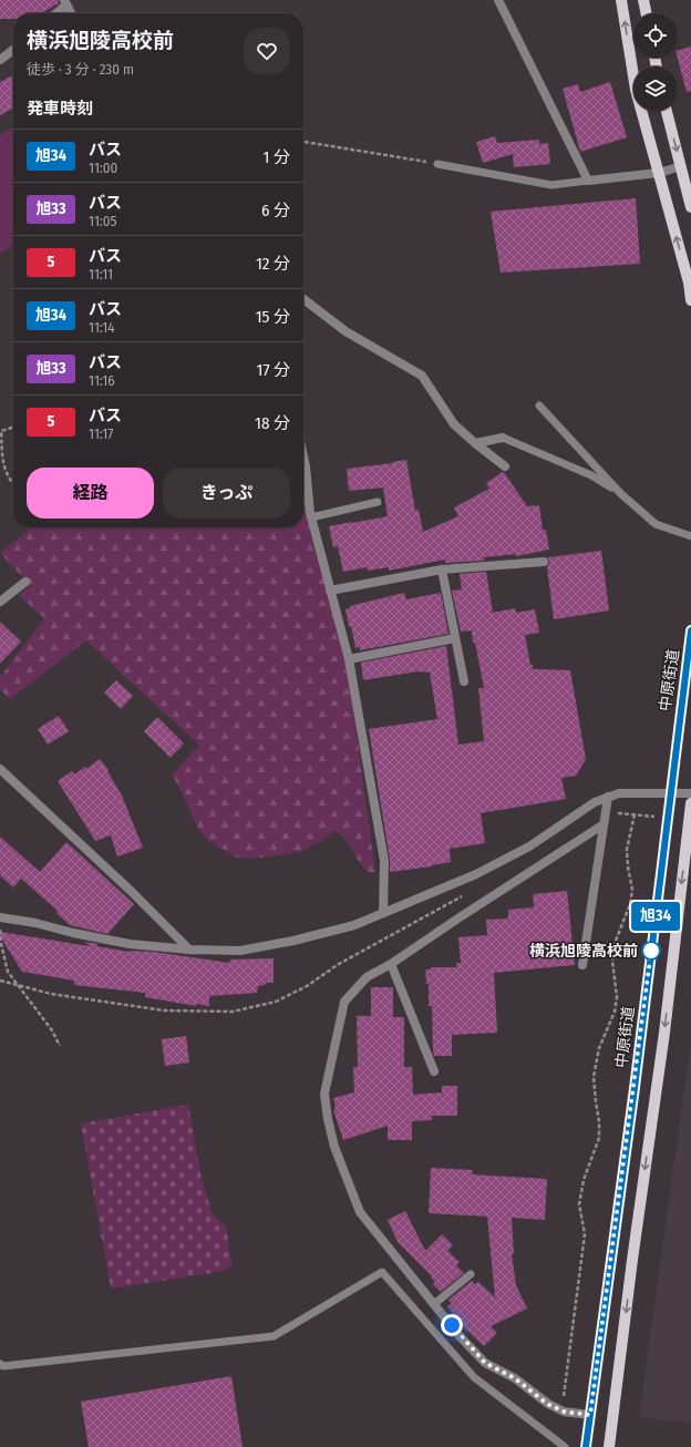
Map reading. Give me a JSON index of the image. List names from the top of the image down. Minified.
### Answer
{"streets":{"main road":["中原街道"]},"places":["横浜旭陵高校前"],"lines":["bus line 旭34"],"page":{"on_map":"旭34","heading":[["横浜旭陵高校前","徒歩 · 3 分 · 230 m"],"発車時刻"],"list":[{"mark":"旭34","name":"バス","note":"11:00","value":"1 分"},{"mark":"旭33","name":"バス","note":"11:05","value":"6 分"},{"mark":"5","name":"バス","note":"11:11","value":"12 分"},{"mark":"旭34","name":"バス","note":"11:14","value":"15 分"},{"mark":"旭33","name":"バス","note":"11:16","value":"17 分"},{"mark":"5","name":"バス","note":"11:17","value":"18 分"}],"buttons":["経路","きっぷ"]}}
